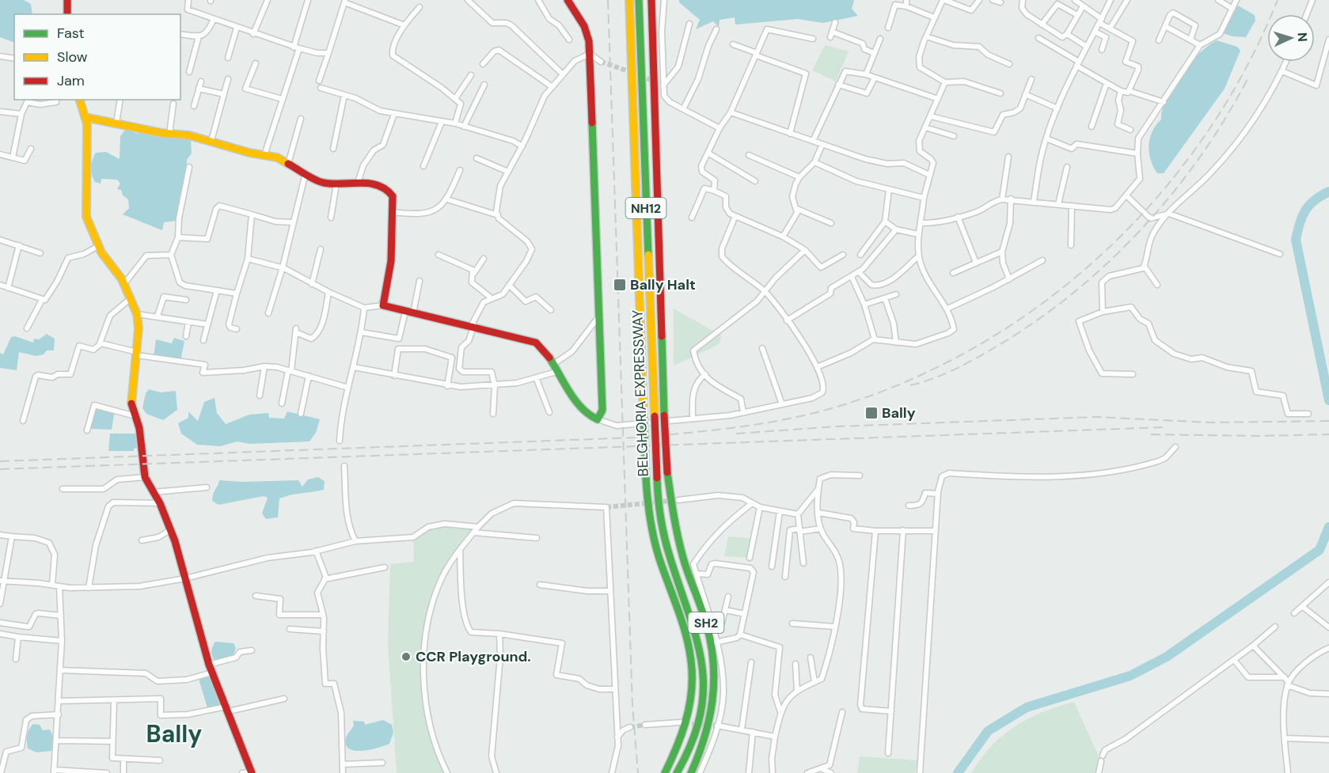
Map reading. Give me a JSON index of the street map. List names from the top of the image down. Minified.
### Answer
{"streets":{"main road":["NH12","BELGHORIA EXPRESSWAY","SH2"]},"districts":["Bally"],"places":{"transit":["Bally Halt","Bally"],"other":["CCR Playground."]},"legend":["Fast","Slow","Jam"],"north":"right"}
